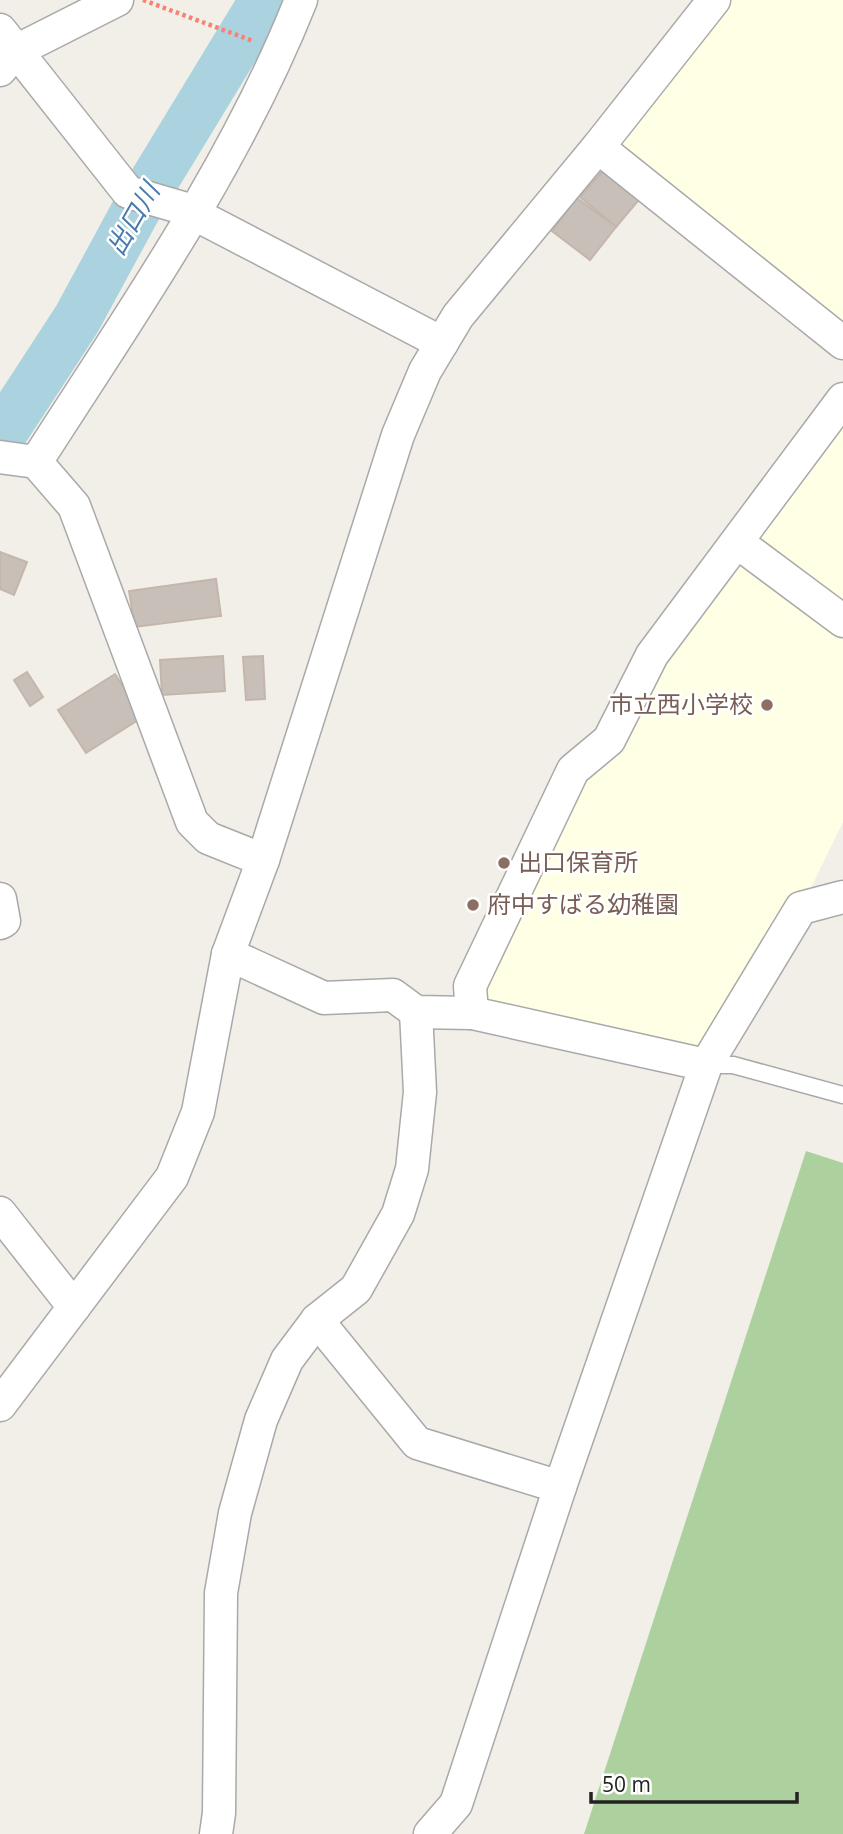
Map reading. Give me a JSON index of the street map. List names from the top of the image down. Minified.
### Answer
{"water":["出口川"],"places":["市立西小学校","出口保育所","府中すばる幼稚園"],"scale_bar":"50 m"}
